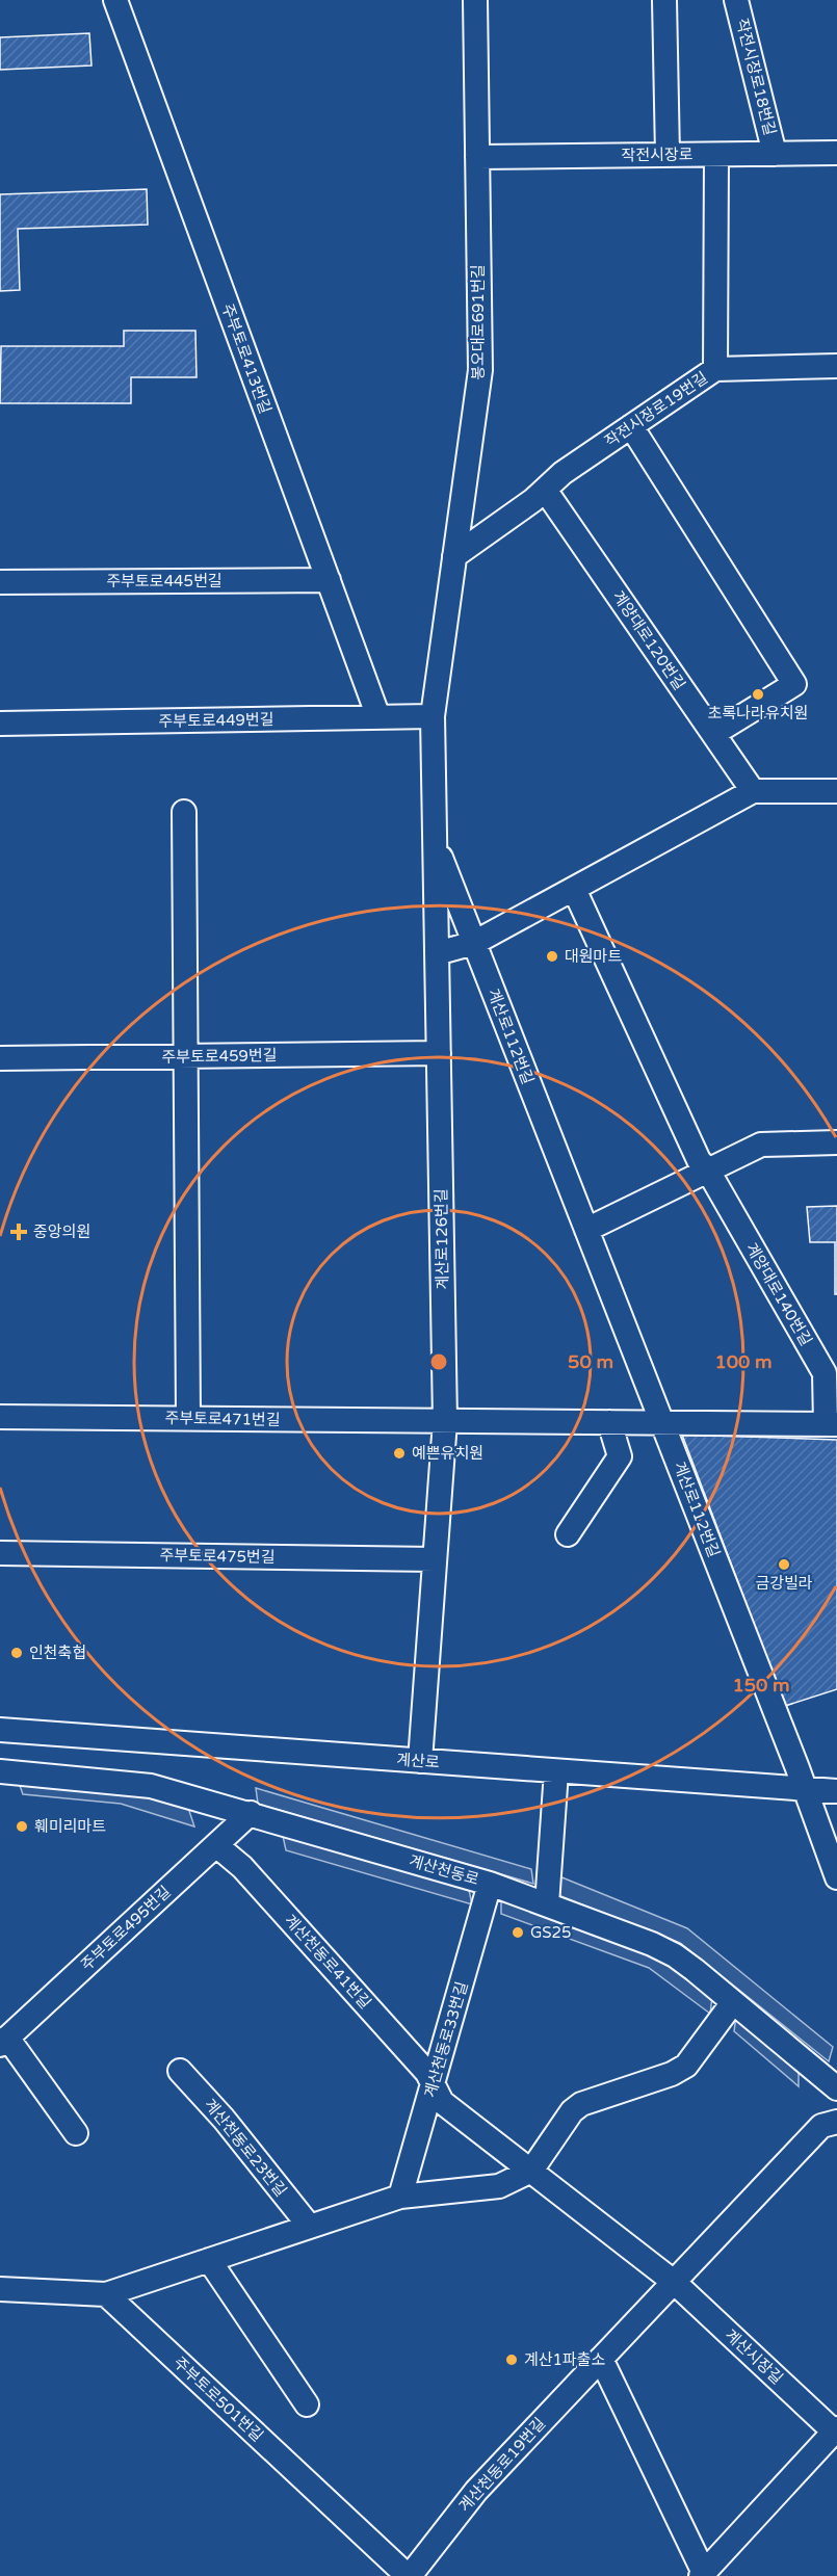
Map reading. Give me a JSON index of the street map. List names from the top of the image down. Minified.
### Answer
{"streets":{"street":["작전시장로18번길","작전시장로","봉오대로691번길","주부토로413번길","작전시장로19번길","주부토로445번길","계양대로120번길","주부토로449번길","계산로112번길","주부토로459번길","계산로126번길","계양대로140번길","주부토로471번길","주부토로475번길","계산로","계산천동로","주부토로495번길","계산천동로41번길","계산천동로33번길","계산천동로23번길","계산시장길","주부토로501번길","계산천동로19번길"]},"crossings":[["작전시장로18번길","작전시장로"],["작전시장로","봉오대로691번길"],["작전시장로","작전시장로19번길"],["봉오대로691번길","작전시장로19번길"],["봉오대로691번길","주부토로449번길"],["봉오대로691번길","계산로126번길"],["주부토로413번길","주부토로445번길"],["주부토로413번길","주부토로449번길"],["작전시장로19번길","계양대로120번길"],["주부토로449번길","계산로126번길"],["계산로112번길","계산로126번길"],["계산로112번길","계양대로140번길"],["계산로112번길","계산로"],["주부토로459번길","계산로126번길"],["계산로126번길","계양대로140번길"],["계산로126번길","주부토로471번길"],["계산로126번길","주부토로475번길"],["계산로126번길","계산로"],["계양대로140번길","주부토로471번길"],["계산천동로","주부토로495번길"],["계산천동로","계산천동로33번길"],["주부토로495번길","계산천동로41번길"],["계산천동로41번길","계산천동로33번길"],["계산시장길","계산천동로19번길"],["주부토로501번길","계산천동로19번길"]],"places":{"other":["초록나라유치원","대원마트","예쁜유치원","금강빌라","인천축협","훼미리마트","GS25","계산1파출소"],"health":["중앙의원"]},"rings":["50 m","100 m","150 m"]}
